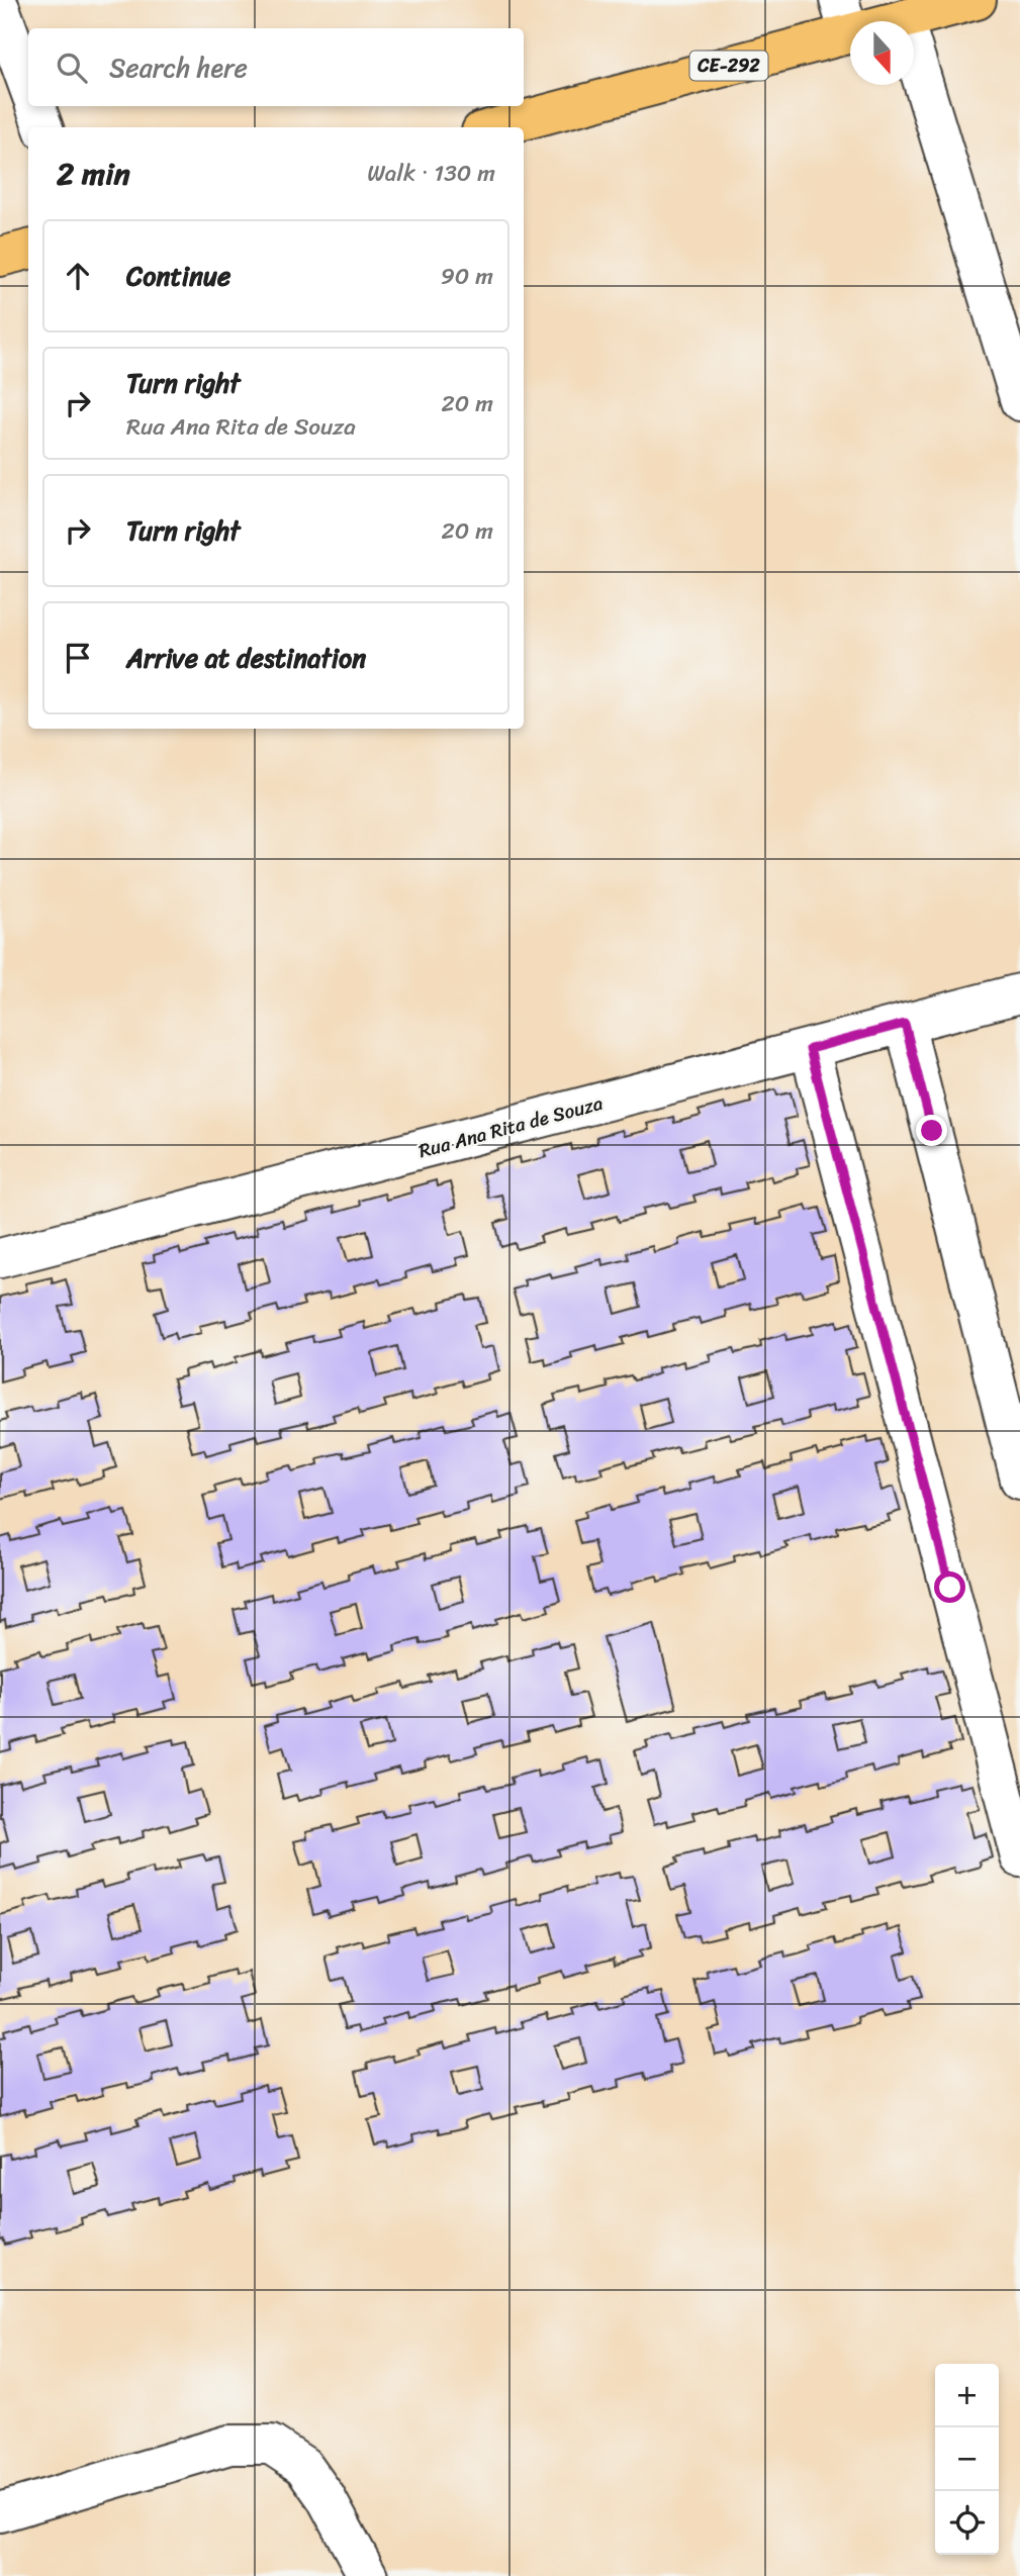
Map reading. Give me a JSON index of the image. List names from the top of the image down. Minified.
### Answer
{"streets":{"main road":["CE-292"],"street":["Rua Ana Rita de Souza"]},"north":"bottom","page":{"search":"Search here","heading":["2 min","Walk · 130 m"],"list":[["Continue","90 m"],["Turn right","Rua Ana Rita de Souza","20 m"],["Turn right","20 m"],"Arrive at destination"],"map_buttons":["+","−"]}}
